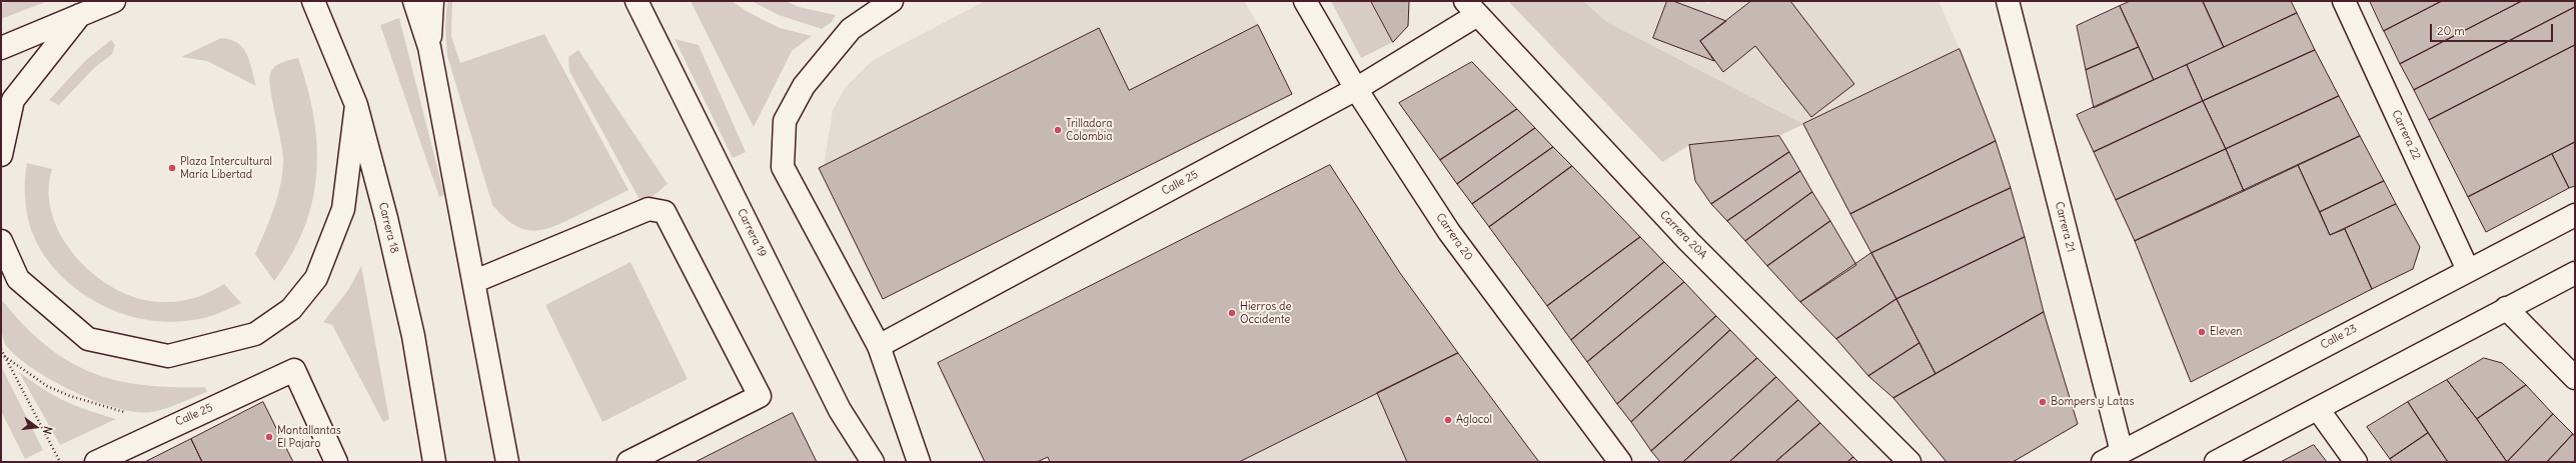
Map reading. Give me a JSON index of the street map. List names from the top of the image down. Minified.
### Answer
{"streets":{"street":["Carrera 22","Calle 25","Carrera 21","Carrera 18","Carrera 19","Carrera 20A","Carrera 20","Calle 23"]},"crossings":[["Carrera 22","Calle 23"],["Calle 25","Carrera 20A"],["Calle 25","Carrera 20"],["Carrera 21","Calle 23"]],"places":["Trilladora Colombia","Plaza Intercultural María Libertad","Hierros de Occidente","Eleven","Bompers y Latas","Aglocol","Montallantas El Pajaro"],"scale_bar":"20 m","north":"right"}
